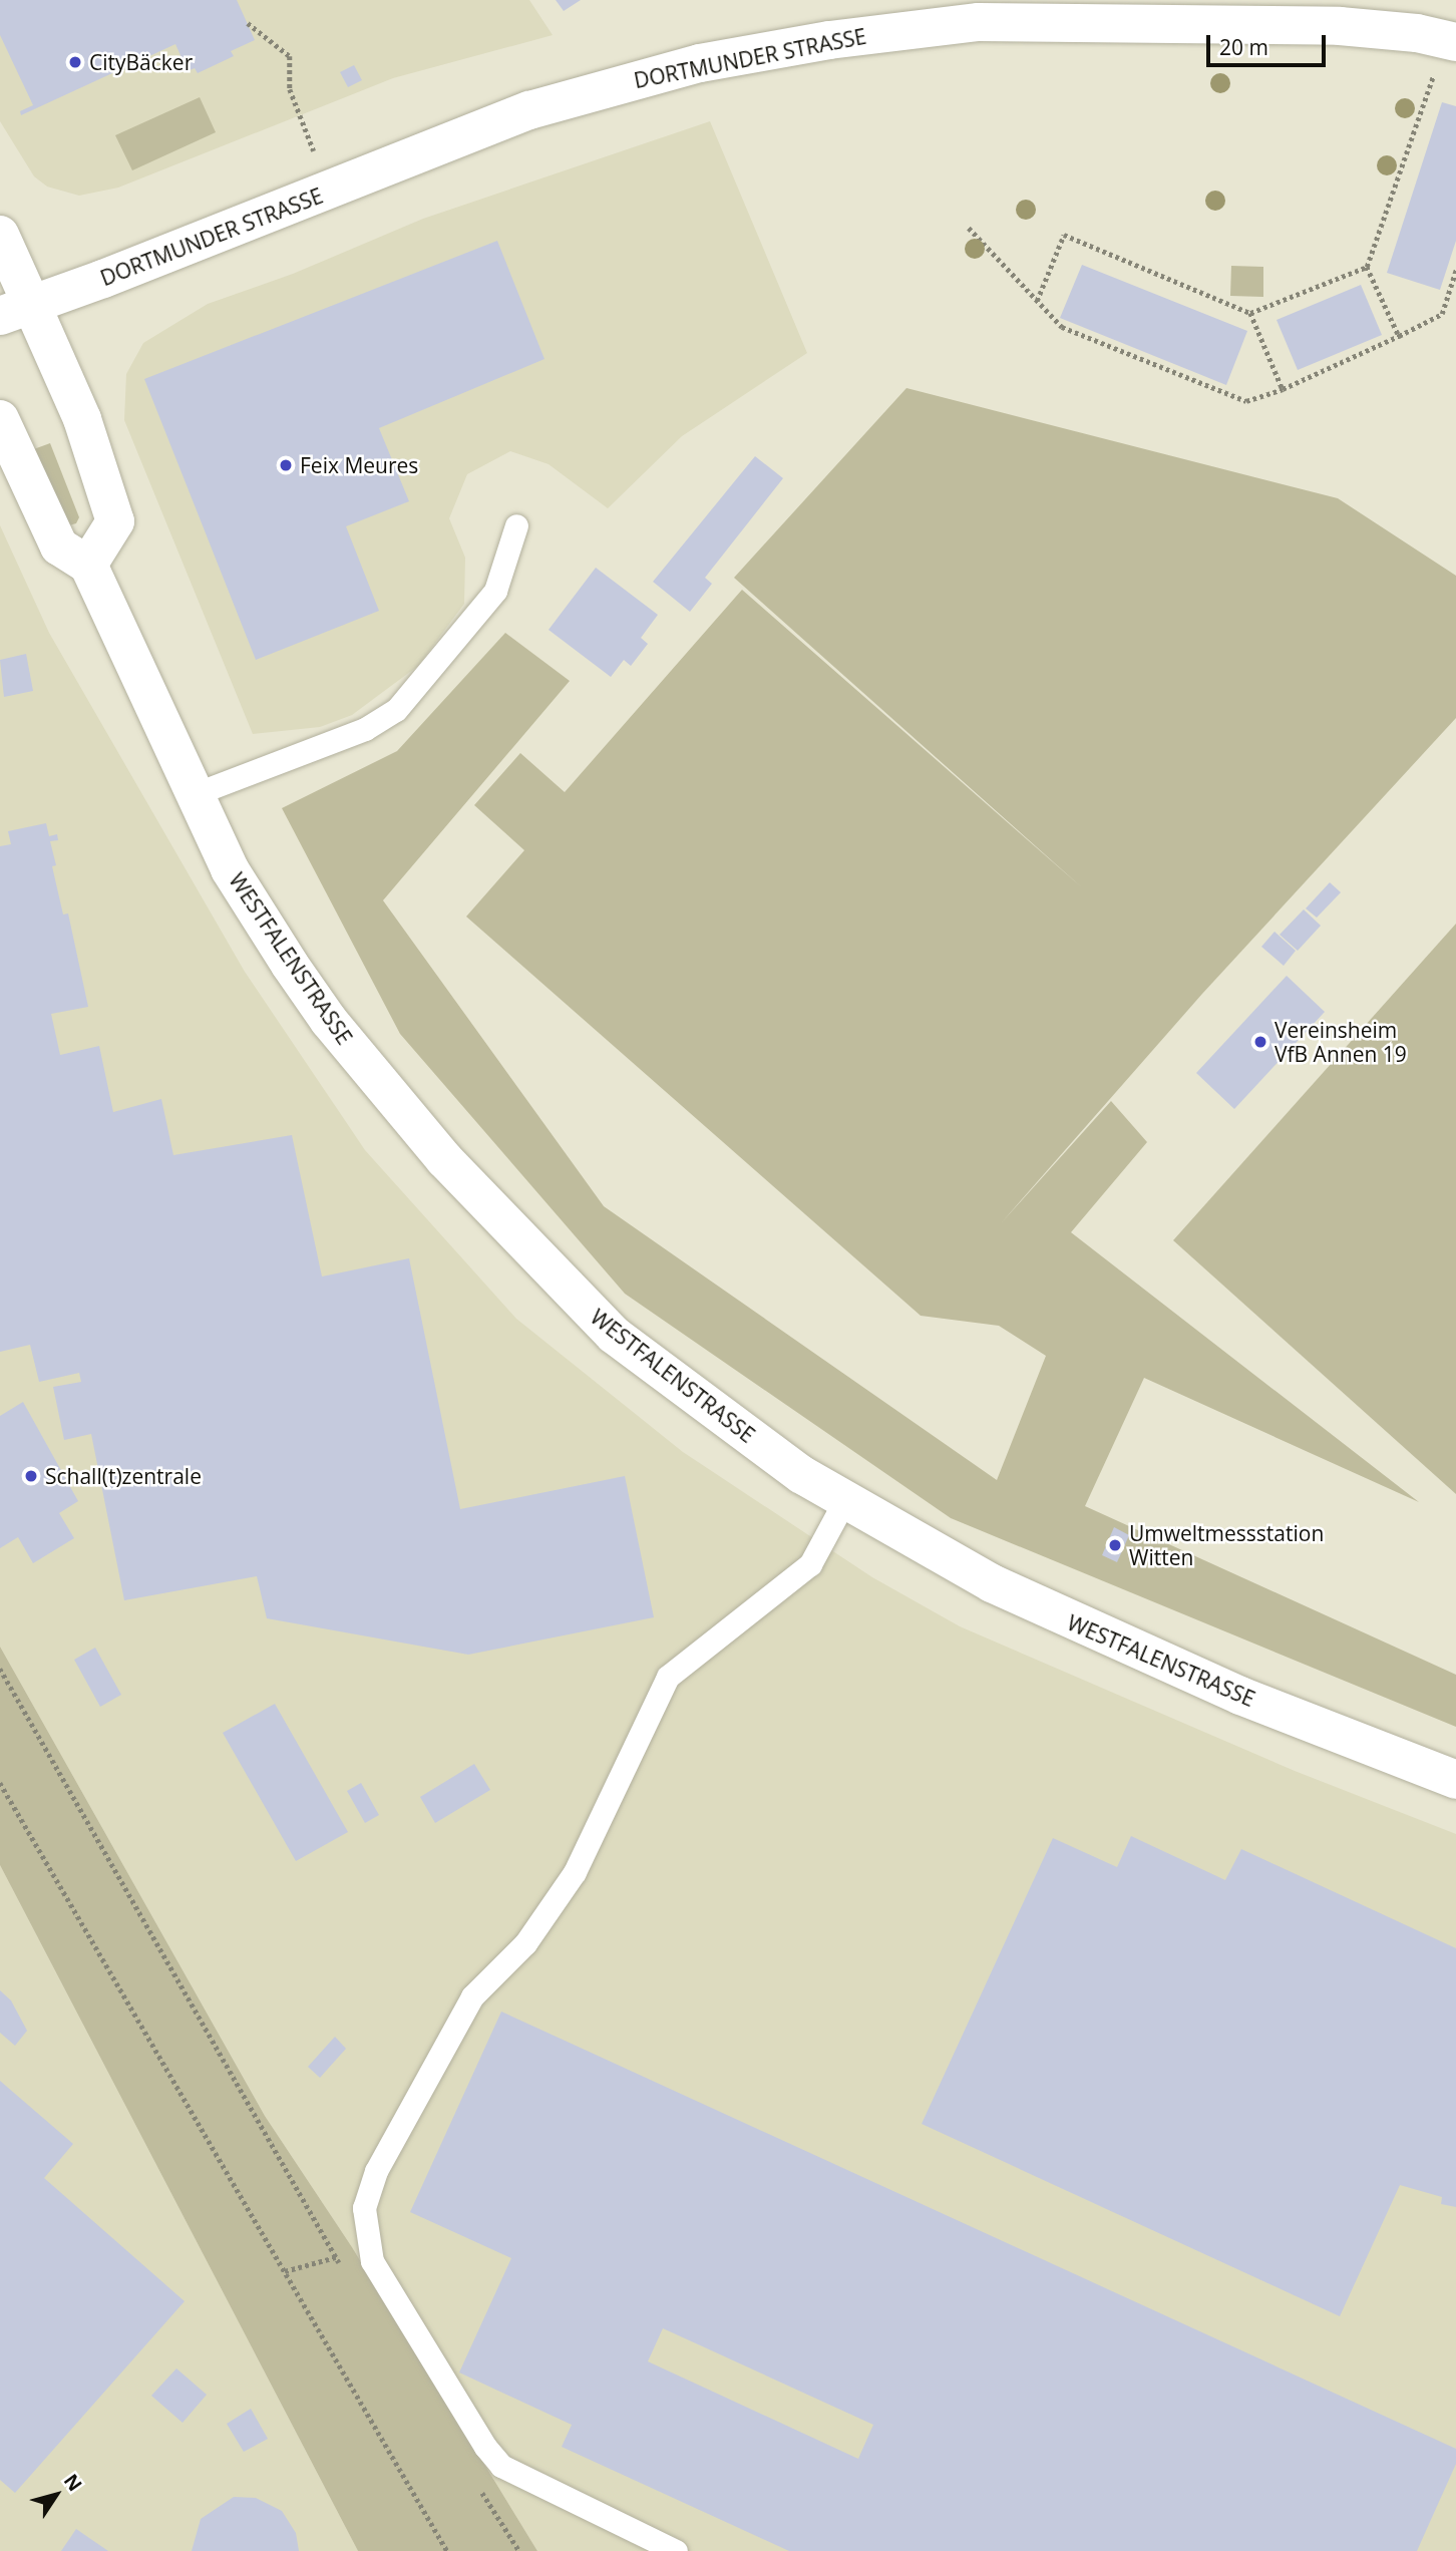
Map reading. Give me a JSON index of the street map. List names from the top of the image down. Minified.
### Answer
{"streets":{"street":["DORTMUNDER STRASSE","WESTFALENSTRASSE"]},"places":["CityBäcker","Feix Meures","Vereinsheim VfB Annen 19","Schall(t)zentrale","Umweltmessstation Witten"],"scale_bar":"20 m","north":"top right"}
